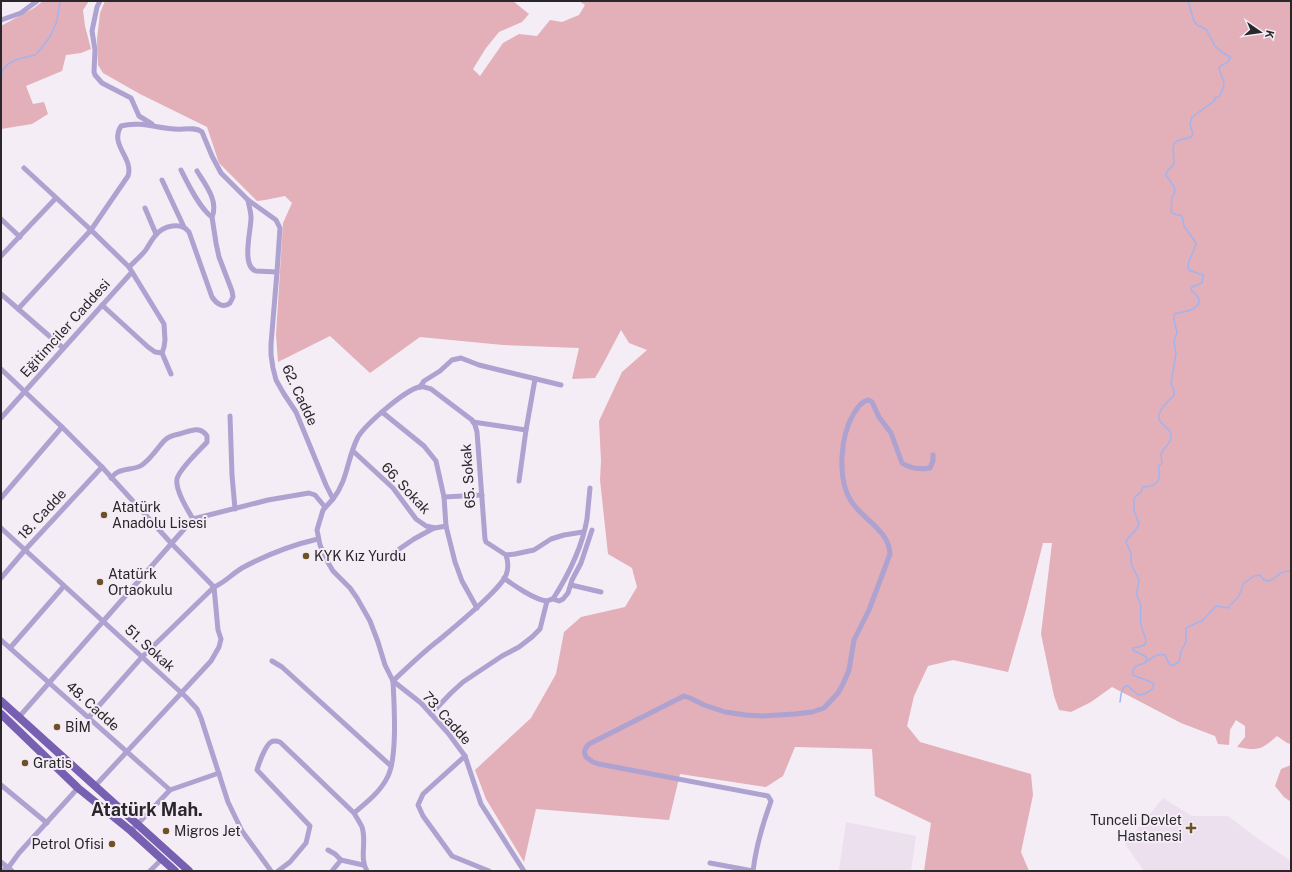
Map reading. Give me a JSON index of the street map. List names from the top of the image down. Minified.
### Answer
{"streets":{"street":["Eğitimciler Caddesi","62. Cadde","65. Sokak","66. Sokak","18. Cadde","51. Sokak","48. Cadde","73. Cadde"]},"crossings":[["18. Cadde","51. Sokak"]],"districts":["Atatürk Mah."],"places":{"other":["Atatürk Anadolu Lisesi","KYK Kız Yurdu","Atatürk Ortaokulu","BİM","Gratis","Migros Jet","Petrol Ofisi"],"health":["Tunceli Devlet Hastanesi"]},"north":"right"}
